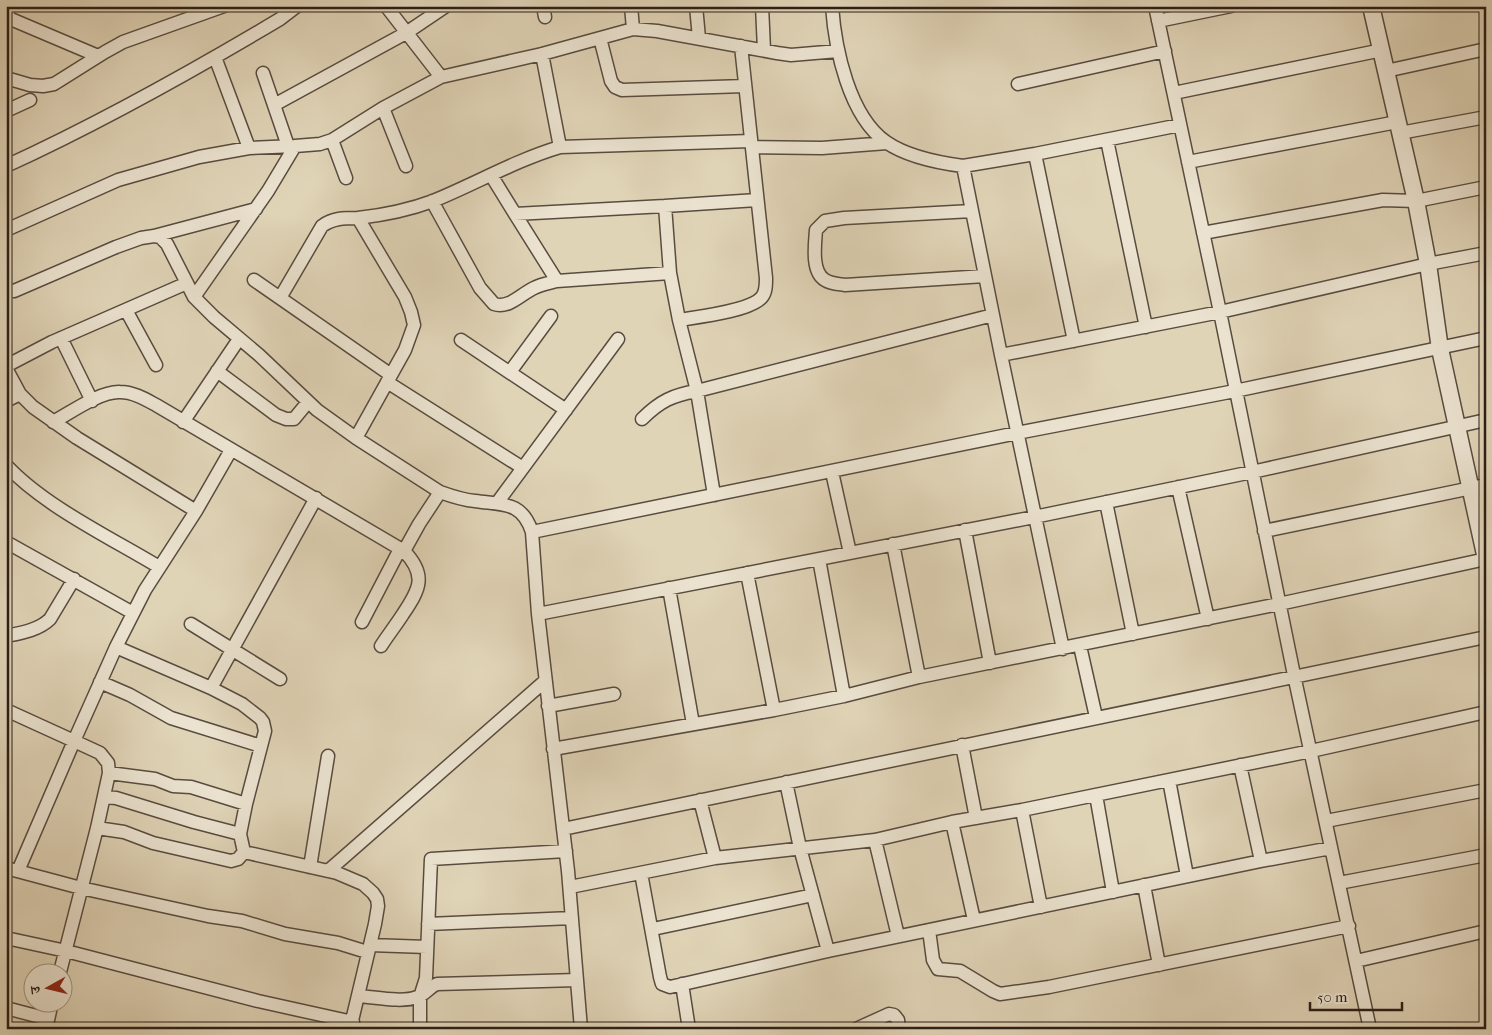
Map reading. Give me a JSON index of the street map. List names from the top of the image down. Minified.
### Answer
{"scale_bar":"50 m","north":"left"}
